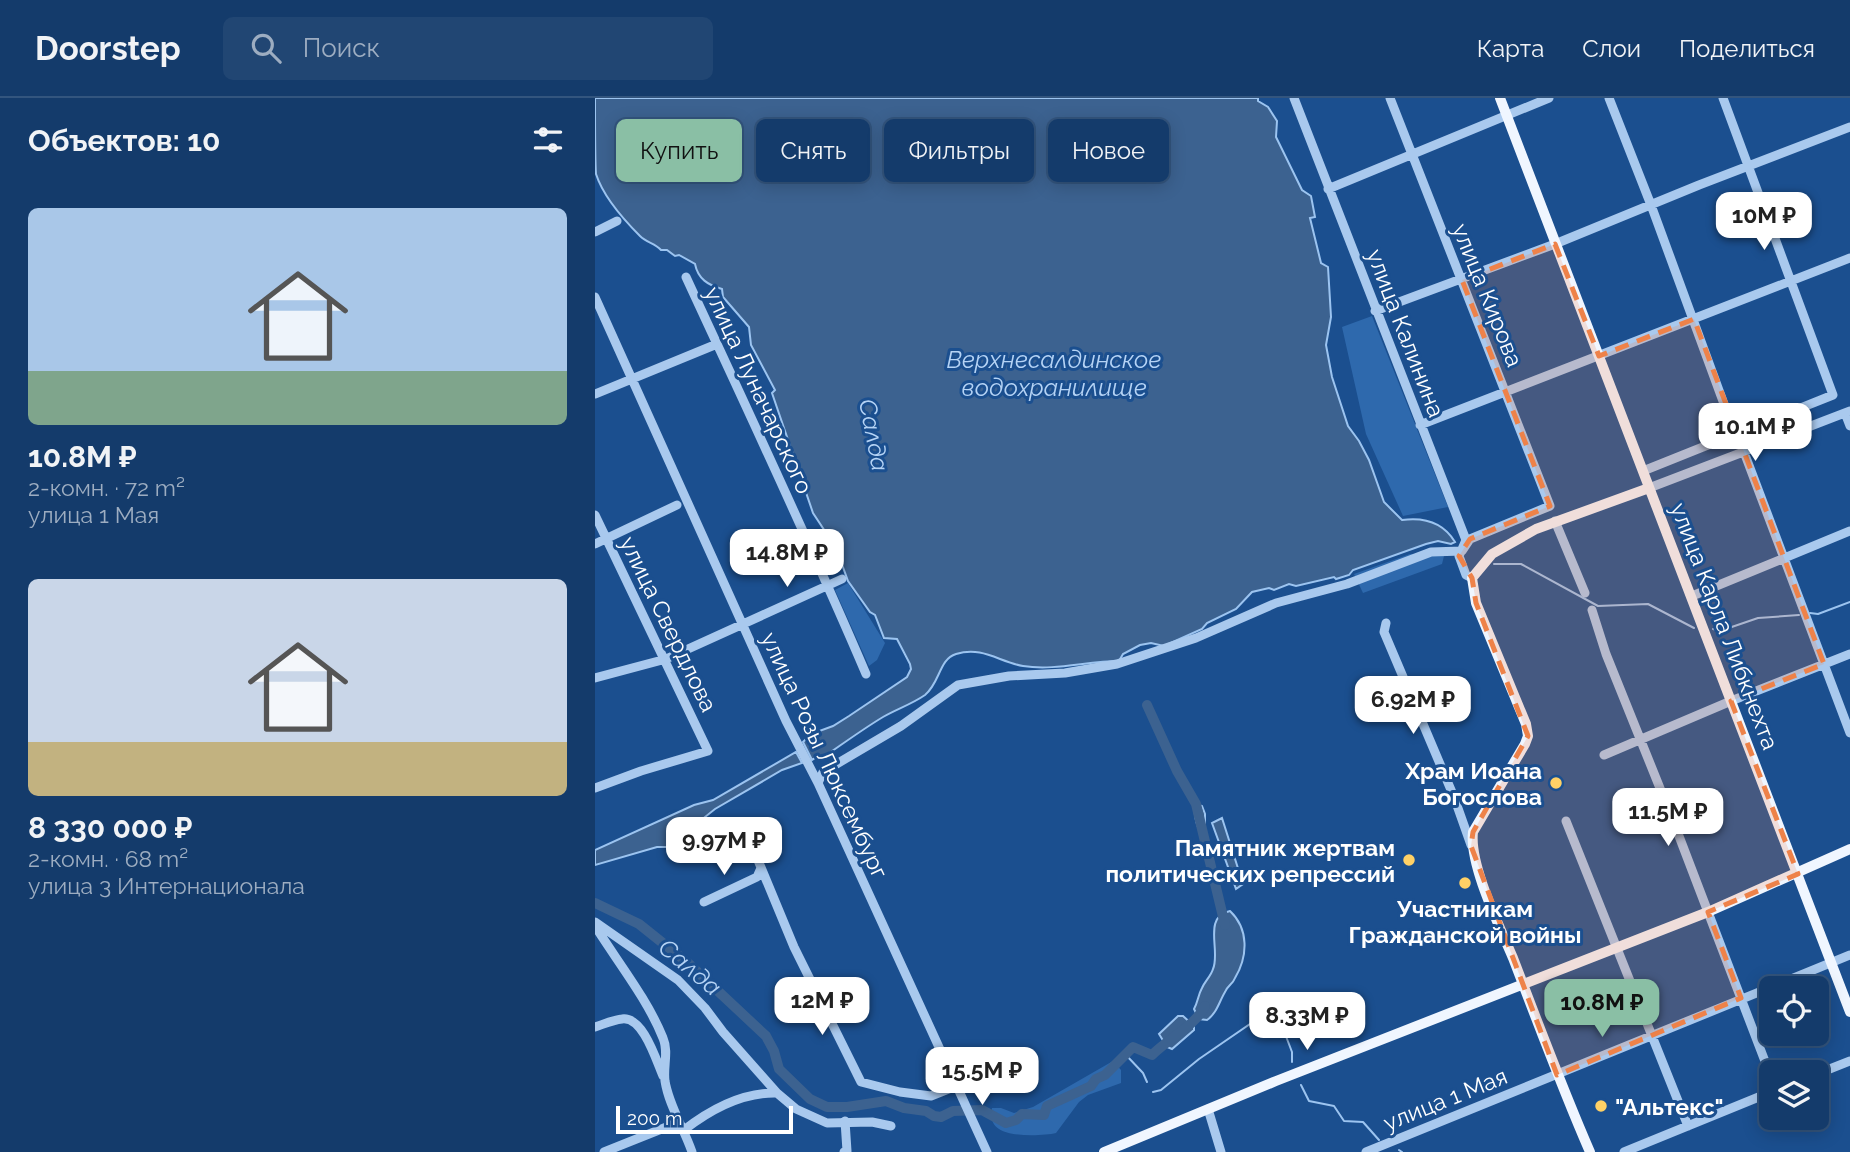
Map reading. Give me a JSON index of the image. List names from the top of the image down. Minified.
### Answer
{"streets":{"main road":["улица Карла Либкнехта"],"street":["улица Кирова","улица Калинина","улица Луначарского","улица Свердлова","улица Розы Люксембург","улица 1 Мая"]},"crossings":[["улица Кирова","улица Калинина"],["улица Карла Либкнехта","улица 1 Мая"]],"water":["Верхнесалдинское водохранилище","Салда"],"places":["Храм Иоана Богослова","Памятник жертвам политических репрессий","Участникам Гражданской войны","\"Альтекс\""],"scale_bar":"200 m","page":{"header":"Doorstep","search":"Поиск","nav":["Карта","Слои","Поделиться"],"heading":"Объектов: 10","chip":["Купить","Снять","Фильтры","Новое"],"list":[{"name":"10.8M ₽","note":"2-комн. · 72 m² · улица 1 Мая"},{"name":"8 330 000 ₽","note":"2-комн. · 68 m² · улица 3 Интернационала"}],"price":["10M ₽","10.1M ₽","14.8M ₽","6.92M ₽","11.5M ₽","9.97M ₽","12M ₽","10.8M ₽","8.33M ₽","15.5M ₽"],"scale":"200 m"}}
